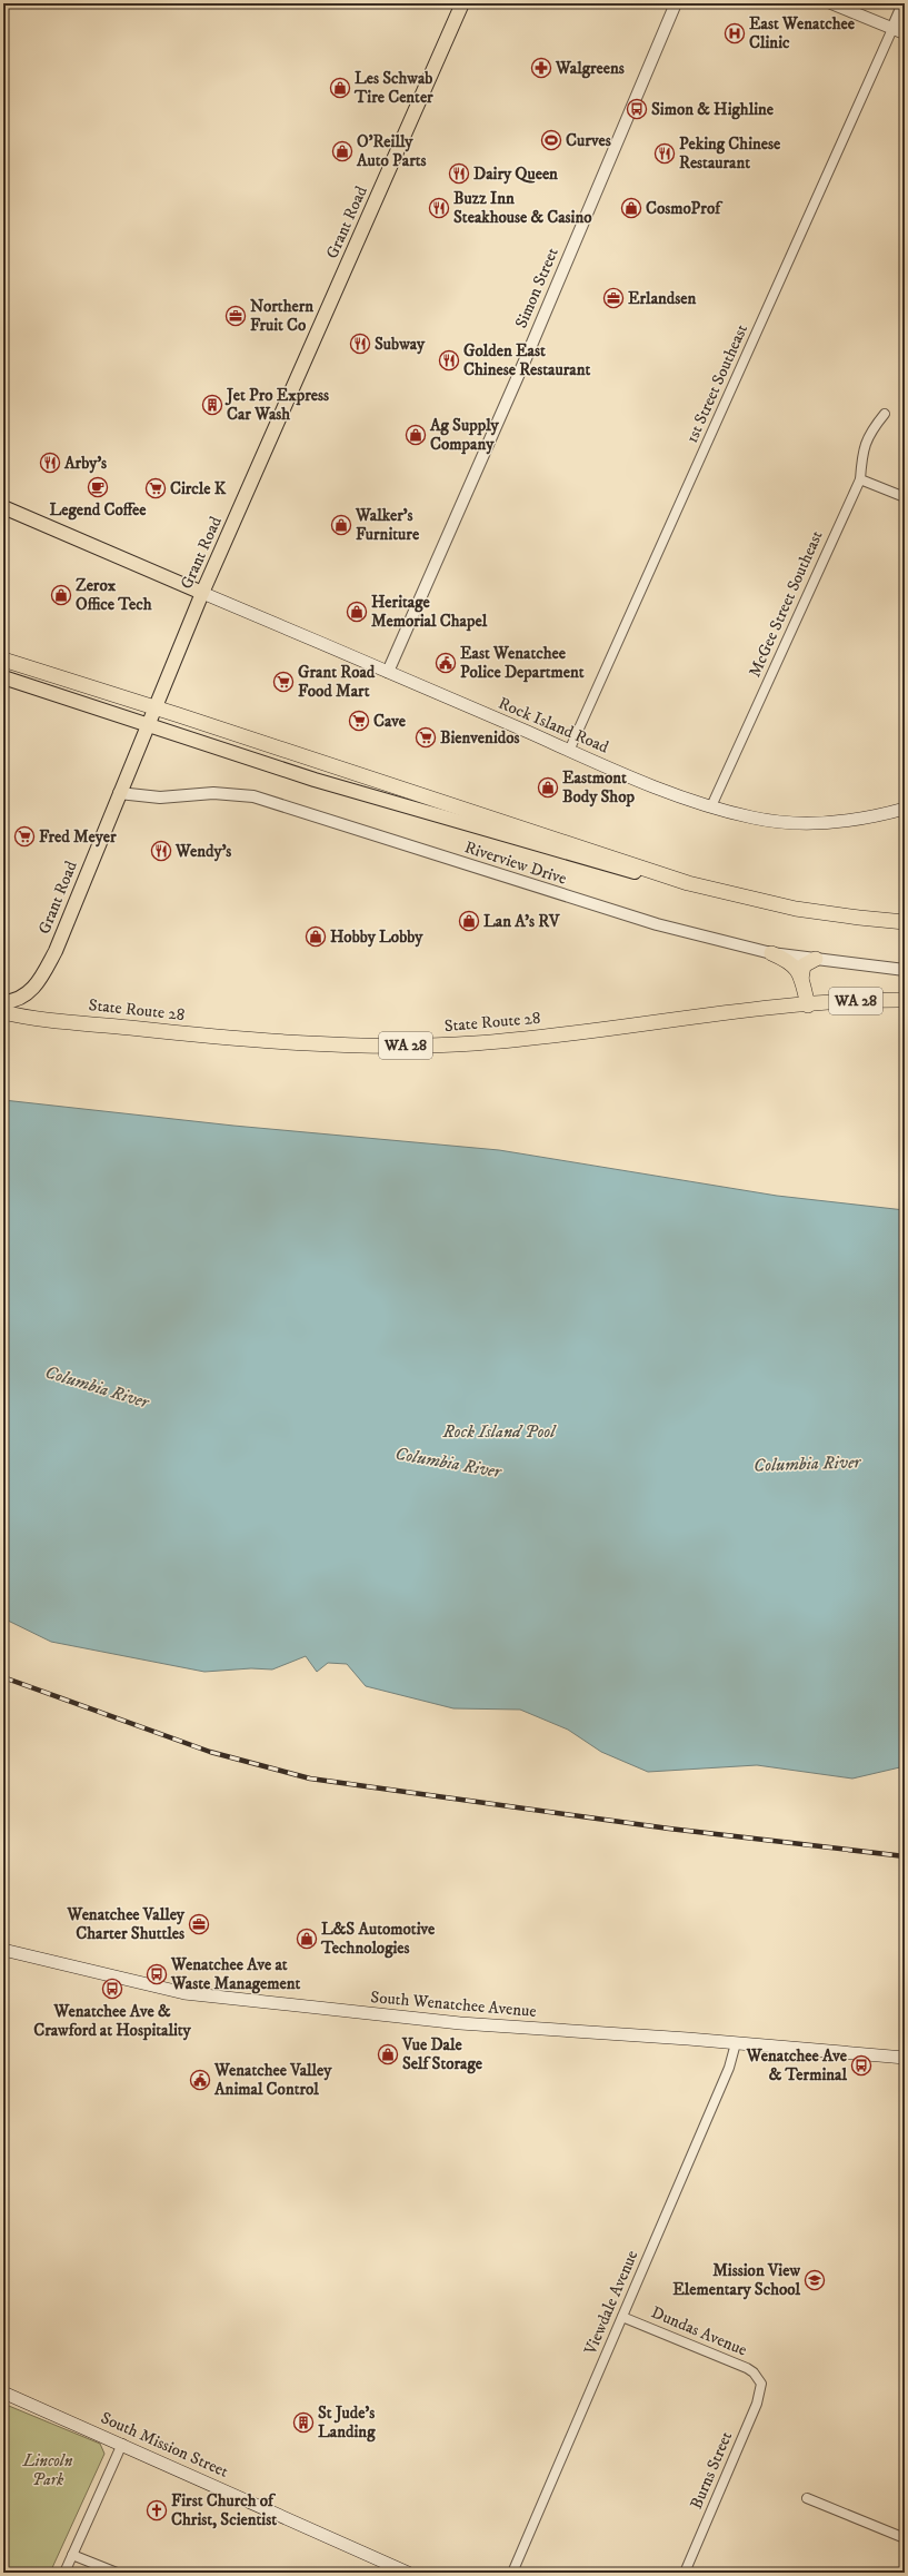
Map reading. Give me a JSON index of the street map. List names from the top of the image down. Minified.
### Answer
{"streets":{"highway":["WA 28","State Route 28"],"main road":["Grant Road","Rock Island Road","South Wenatchee Avenue","South Mission Street"],"street":["Simon Street","1st Street Southeast","McGee Street Southeast","Riverview Drive","Viewdale Avenue","Dundas Avenue","Burns Street"]},"crossings":[["Grant Road","Rock Island Road"],["Grant Road","Riverview Drive"],["Simon Street","Rock Island Road"],["1st Street Southeast","Rock Island Road"],["McGee Street Southeast","Rock Island Road"],["South Wenatchee Avenue","Viewdale Avenue"],["Viewdale Avenue","Dundas Avenue"],["Dundas Avenue","Burns Street"]],"water":["Columbia River","Rock Island Pool"],"parks":["Lincoln Park"],"places":{"hospital":["East Wenatchee Clinic"],"pharmacy":["Walgreens"],"shop":["Les Schwab Tire Center","O'Reilly Auto Parts","CosmoProf","Ag Supply Company","Walker's Furniture","Zerox Office Tech","Heritage Memorial Chapel","Eastmont Body Shop","Lan A's RV","Hobby Lobby","L&S Automotive Technologies","Vue Dale Self Storage"],"bus stop":["Simon & Highline","Wenatchee Ave at Waste Management","Wenatchee Ave & Crawford at Hospitality","Wenatchee Ave & Terminal"],"sports":["Curves"],"restaurant":["Peking Chinese Restaurant","Dairy Queen","Buzz Inn Steakhouse & Casino","Subway","Golden East Chinese Restaurant","Arby's","Wendy's"],"office":["Erlandsen","Northern Fruit Co","Wenatchee Valley Charter Shuttles"],"building":["Jet Pro Express Car Wash","St Jude's Landing"],"cafe":["Legend Coffee"],"supermarket":["Circle K","Grant Road Food Mart","Cave","Bienvenidos","Fred Meyer"],"public building":["East Wenatchee Police Department","Wenatchee Valley Animal Control"],"school or university":["Mission View Elementary School"],"church":["First Church of Christ, Scientist"]}}
